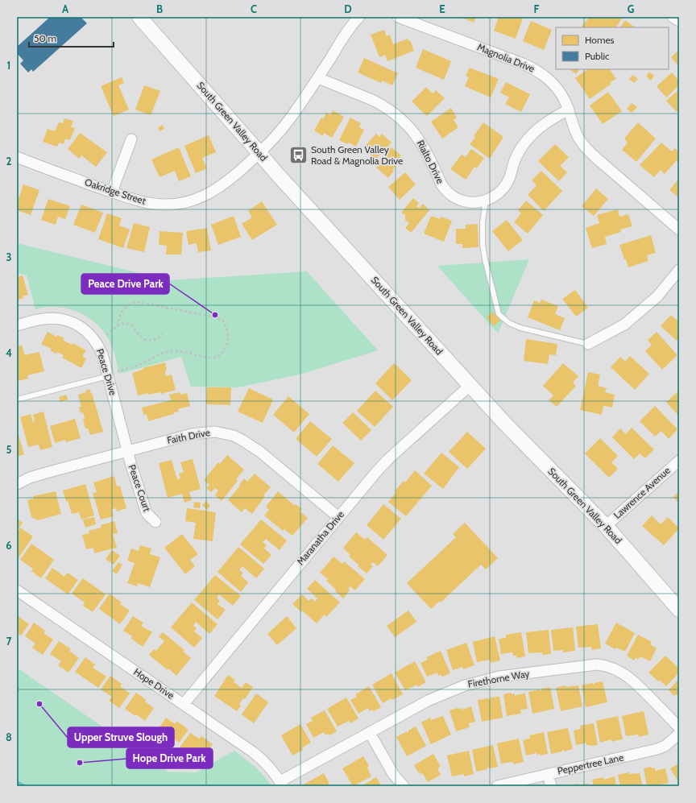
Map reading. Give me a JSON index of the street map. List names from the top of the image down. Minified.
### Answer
{"streets":{"main road":["South Green Valley Road"],"street":["Magnolia Drive","Rialto Drive","Oakridge Street","Peace Drive","Faith Drive","Peace Court","Lawrence Avenue","Maranatha Drive","Firethorne Way","Hope Drive","Peppertree Lane"]},"crossings":[["Magnolia Drive","Rialto Drive"],["South Green Valley Road","Oakridge Street"],["South Green Valley Road","Lawrence Avenue"],["South Green Valley Road","Maranatha Drive"],["Peace Drive","Faith Drive"],["Peace Drive","Peace Court"],["Faith Drive","Peace Court"],["Faith Drive","Maranatha Drive"],["Maranatha Drive","Hope Drive"],["Firethorne Way","Hope Drive"]],"places":{"bus stop":["South Green Valley Road & Magnolia Drive"],"other":["Peace Drive Park","Upper Struve Slough","Hope Drive Park"]},"legend":["Homes","Public"],"scale_bar":"50 m","grid":{"columns":["A","B","C","D","E","F","G"],"rows":["1","2","3","4","5","6","7","8"]}}
